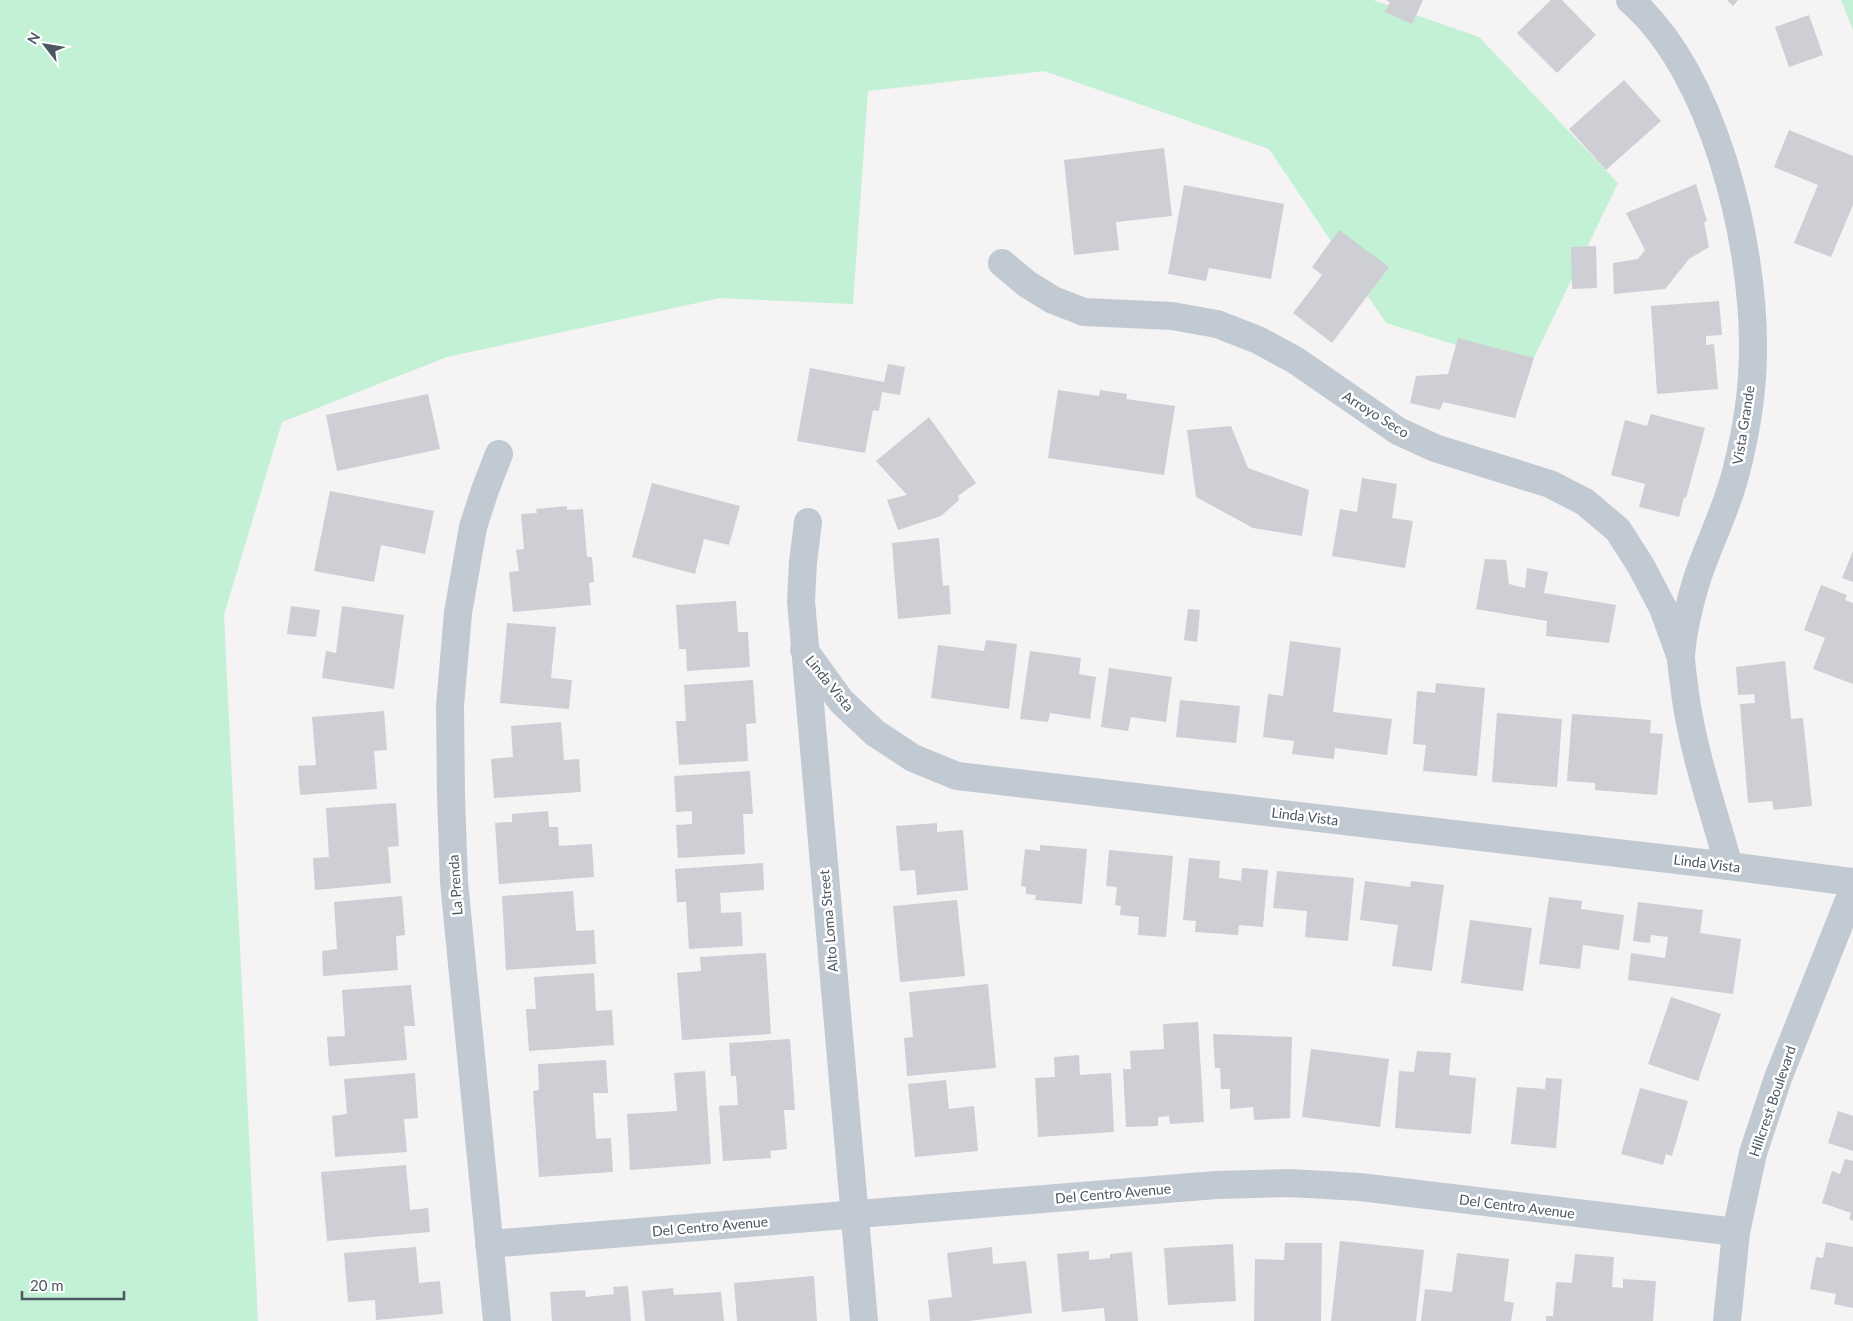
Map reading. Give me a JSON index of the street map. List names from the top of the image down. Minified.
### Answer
{"streets":{"street":["Arroyo Seco","Vista Grande","Linda Vista","La Prenda","Alto Loma Street","Hillcrest Boulevard","Del Centro Avenue"]},"crossings":[["Arroyo Seco","Vista Grande"],["Vista Grande","Linda Vista"],["Linda Vista","Alto Loma Street"],["La Prenda","Del Centro Avenue"],["Alto Loma Street","Del Centro Avenue"],["Hillcrest Boulevard","Del Centro Avenue"]],"scale_bar":"20 m","north":"top left"}
